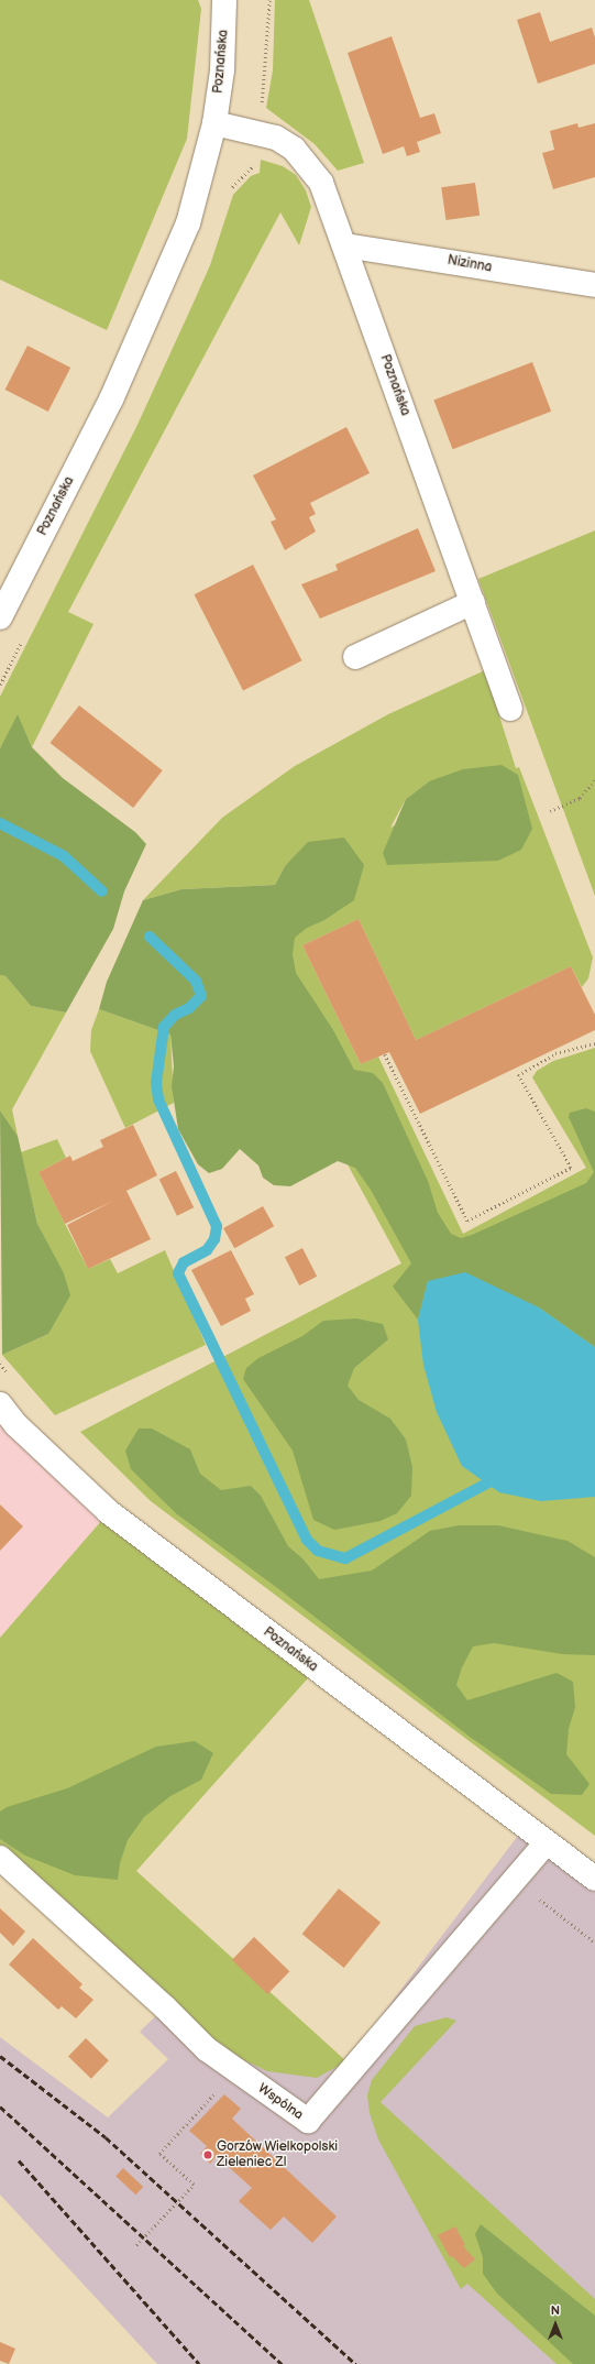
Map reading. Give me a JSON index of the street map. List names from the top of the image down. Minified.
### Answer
{"streets":{"main road":["Poznańska","Nizinna","Wspólna"]},"crossings":[["Poznańska","Nizinna"],["Poznańska","Wspólna"]],"places":["Gorzów Wielkopolski Zieleniec Zl"],"north":"top"}
